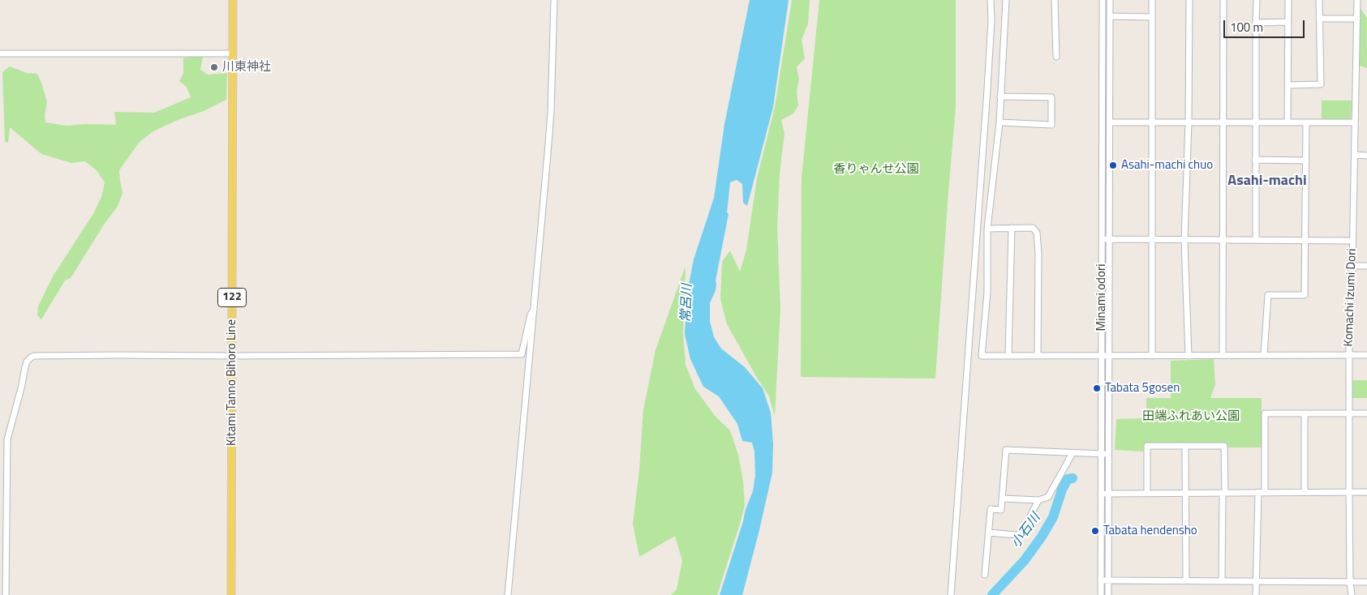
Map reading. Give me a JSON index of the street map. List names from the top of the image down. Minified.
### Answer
{"streets":{"main road":["122","Kitami Tanno Bihoro Line"],"street":["Minami odori","Komachi Izumi Dori"]},"districts":["Asahi-machi"],"water":["常呂川","小石川"],"parks":["香りゃんせ公園","田端ふれあい公園"],"places":["川東神社","Asahi-machi chuo","Tabata 5gosen","Tabata hendensho"],"scale_bar":"100 m"}
